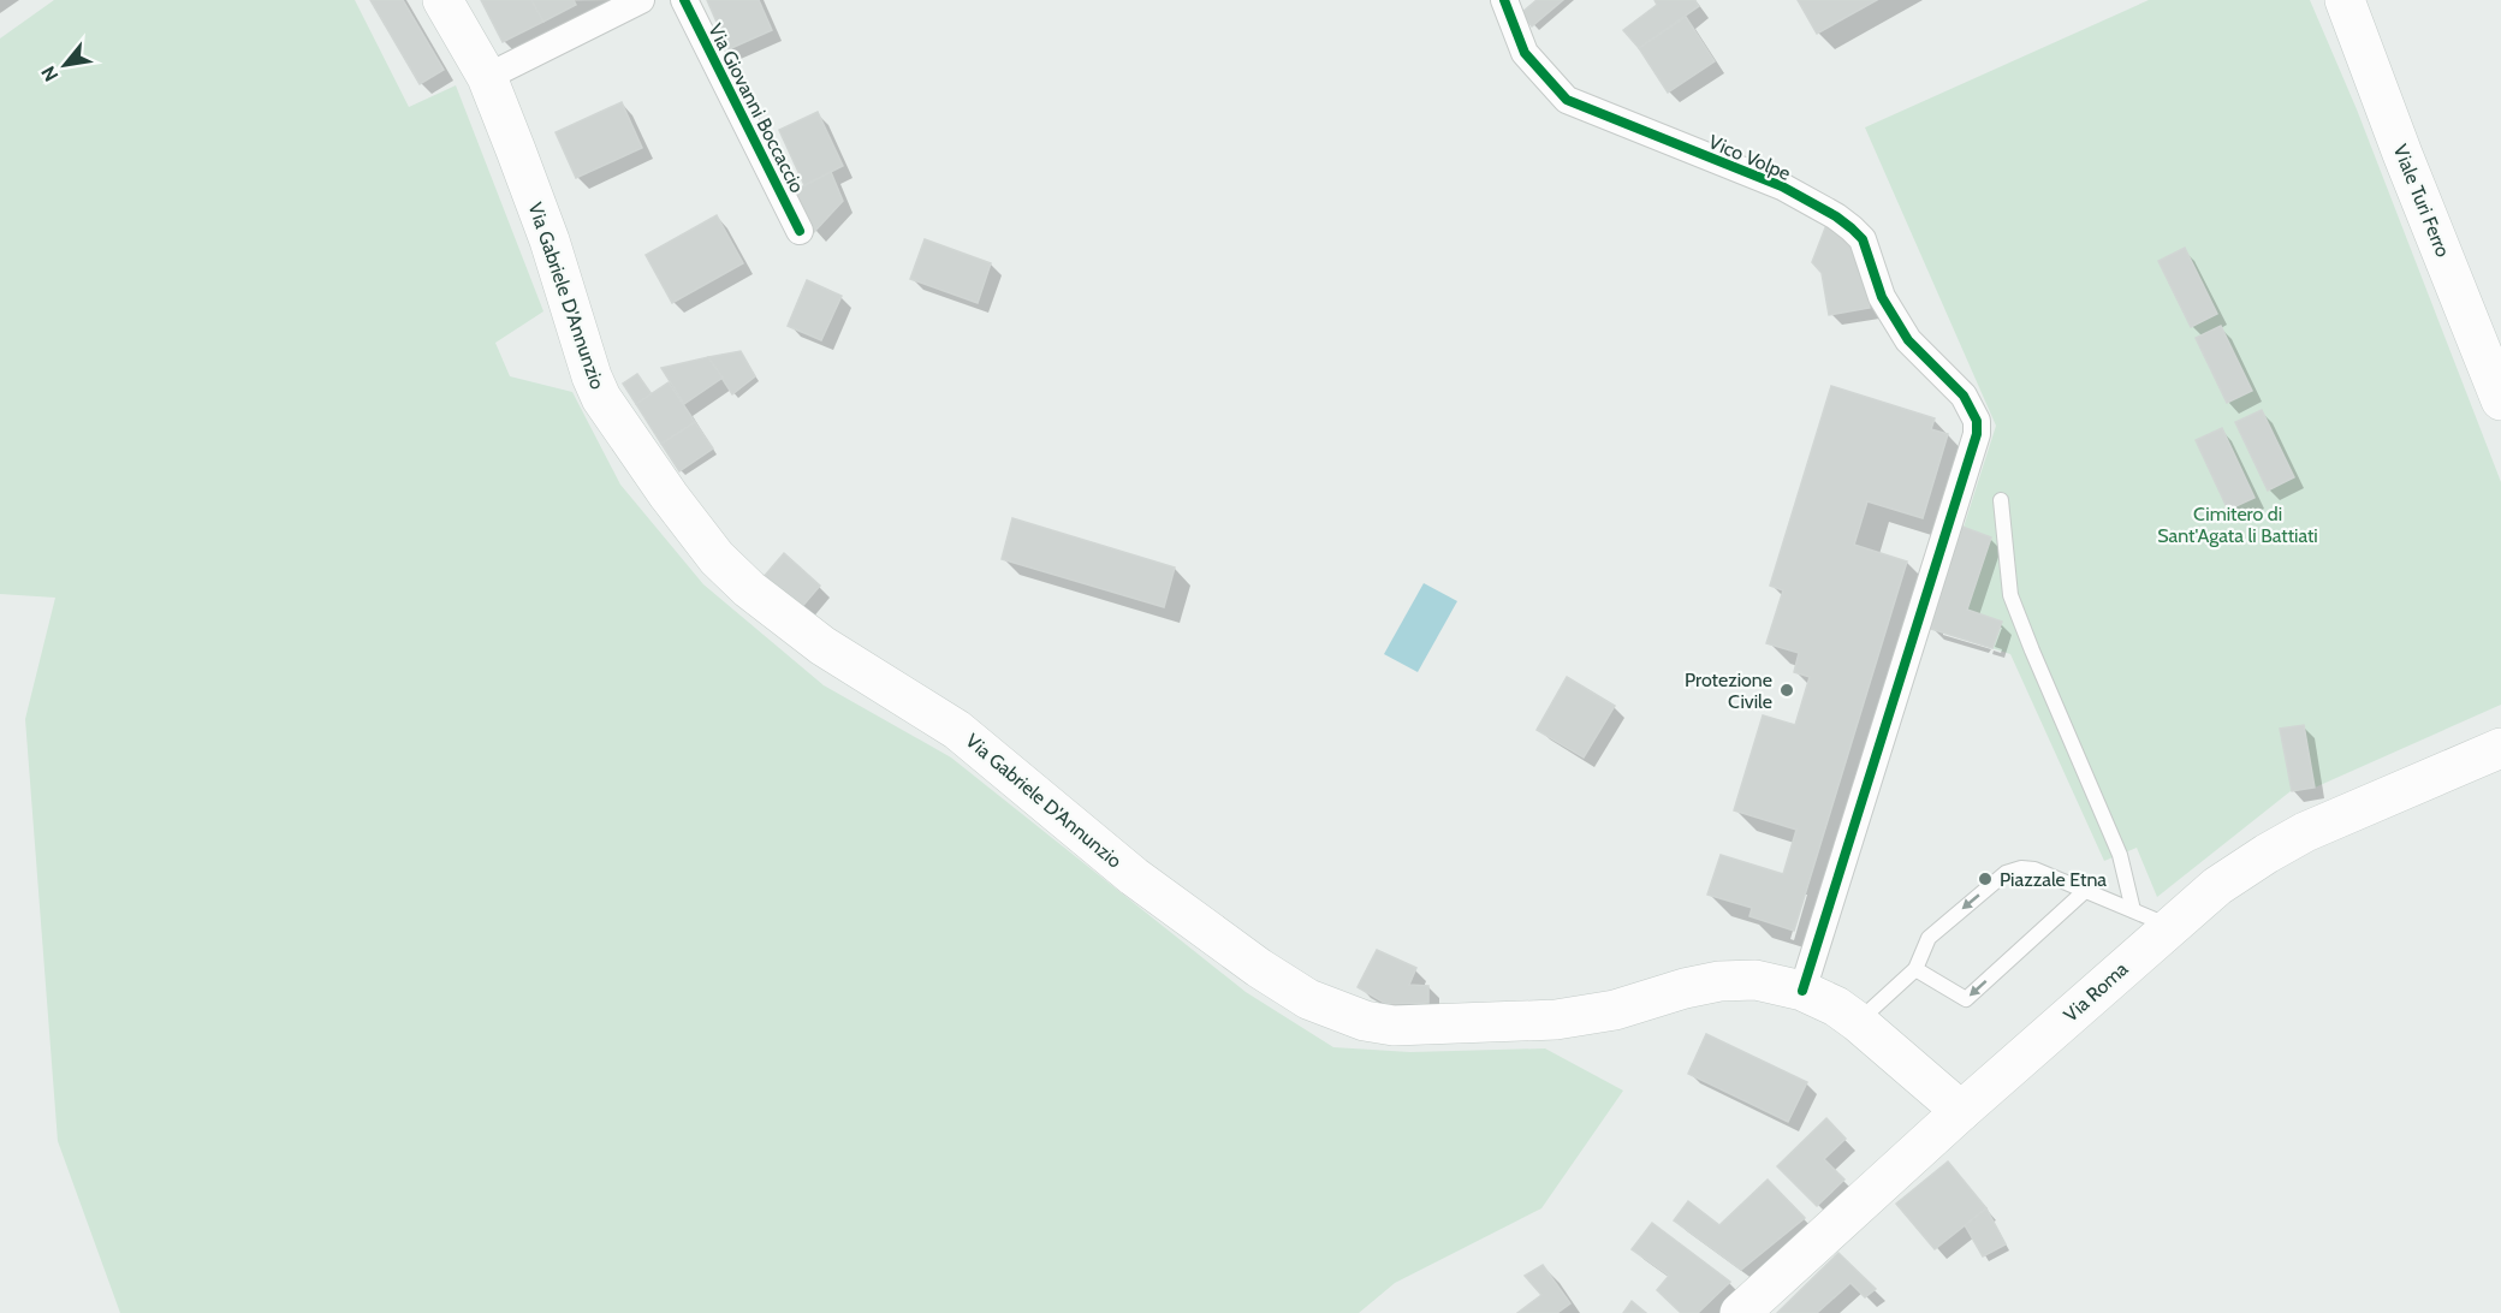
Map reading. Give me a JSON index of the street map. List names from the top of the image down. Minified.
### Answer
{"streets":{"main road":["Viale Turi Ferro","Via Gabriele D'Annunzio","Via Roma"],"street":["Via Giovanni Boccaccio","Vico Volpe"]},"crossings":[["Vico Volpe","Via Gabriele D'Annunzio"],["Via Gabriele D'Annunzio","Via Roma"]],"parks":["Cimitero di Sant'Agata li Battiati"],"places":["Protezione Civile","Piazzale Etna"],"north":"bottom left"}
